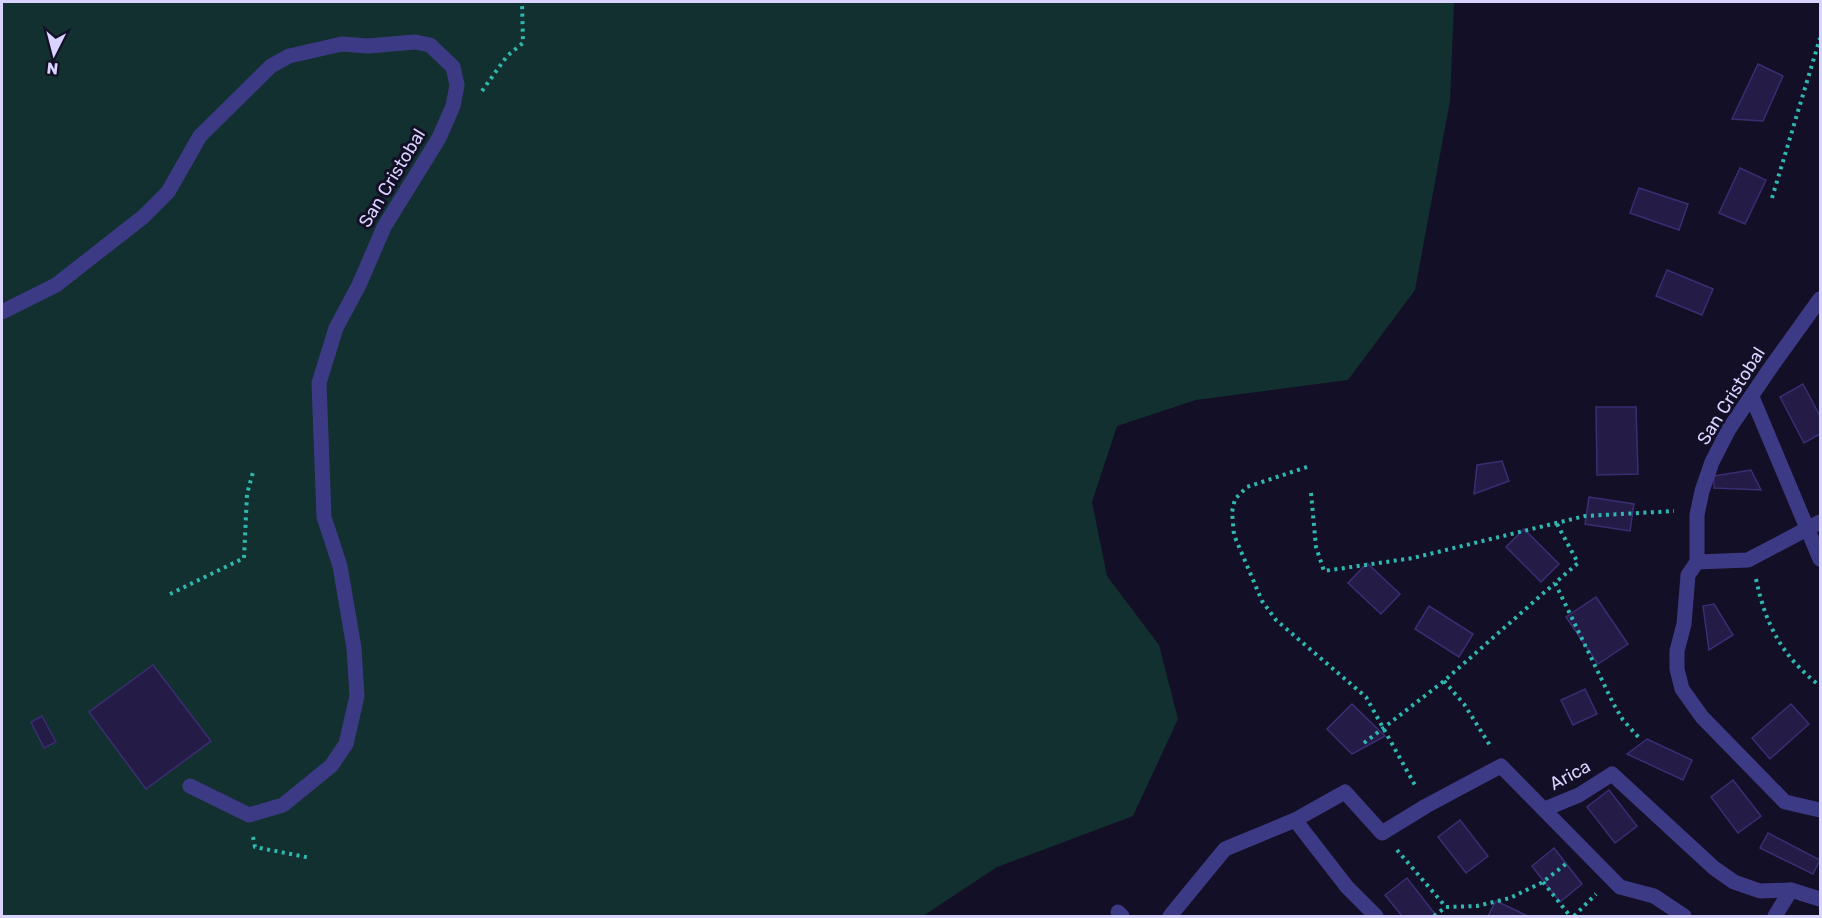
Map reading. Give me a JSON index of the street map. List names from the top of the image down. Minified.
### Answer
{"streets":{"street":["San Cristobal","Arica"]},"north":"bottom"}
